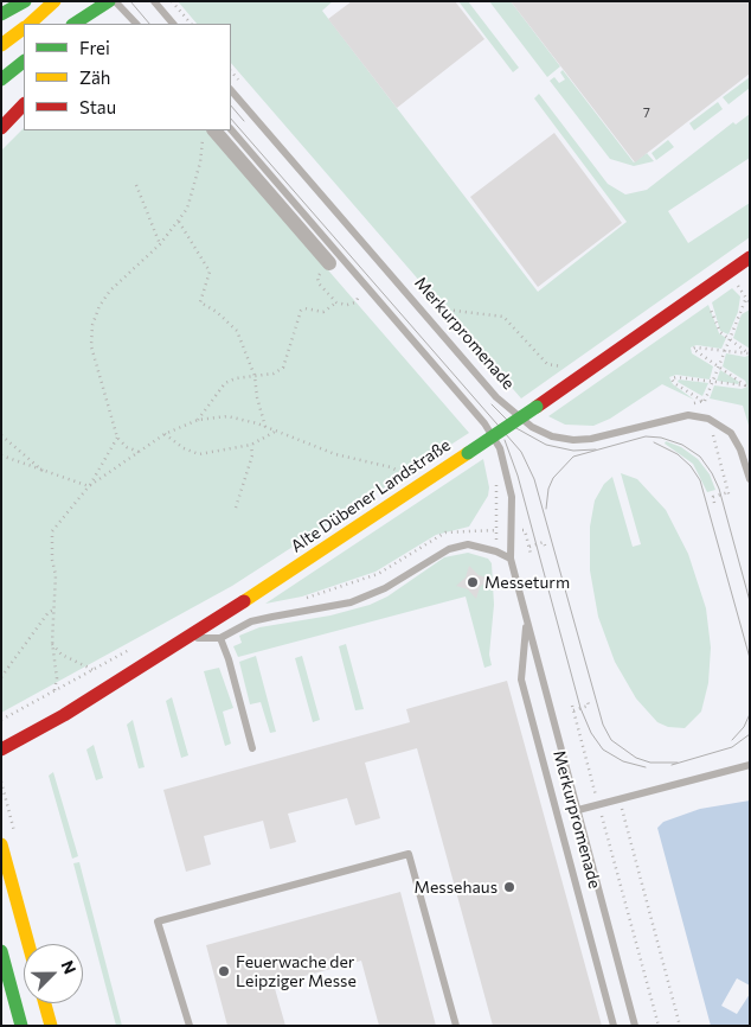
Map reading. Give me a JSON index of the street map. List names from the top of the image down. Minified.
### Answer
{"streets":{"main road":["Alte Dübener Landstraße"],"lane":["Merkurpromenade"]},"places":["Messeturm","Messehaus","Feuerwache der Leipziger Messe"],"house_numbers":["7"],"legend":["Frei","Zäh","Stau"],"north":"top right"}
